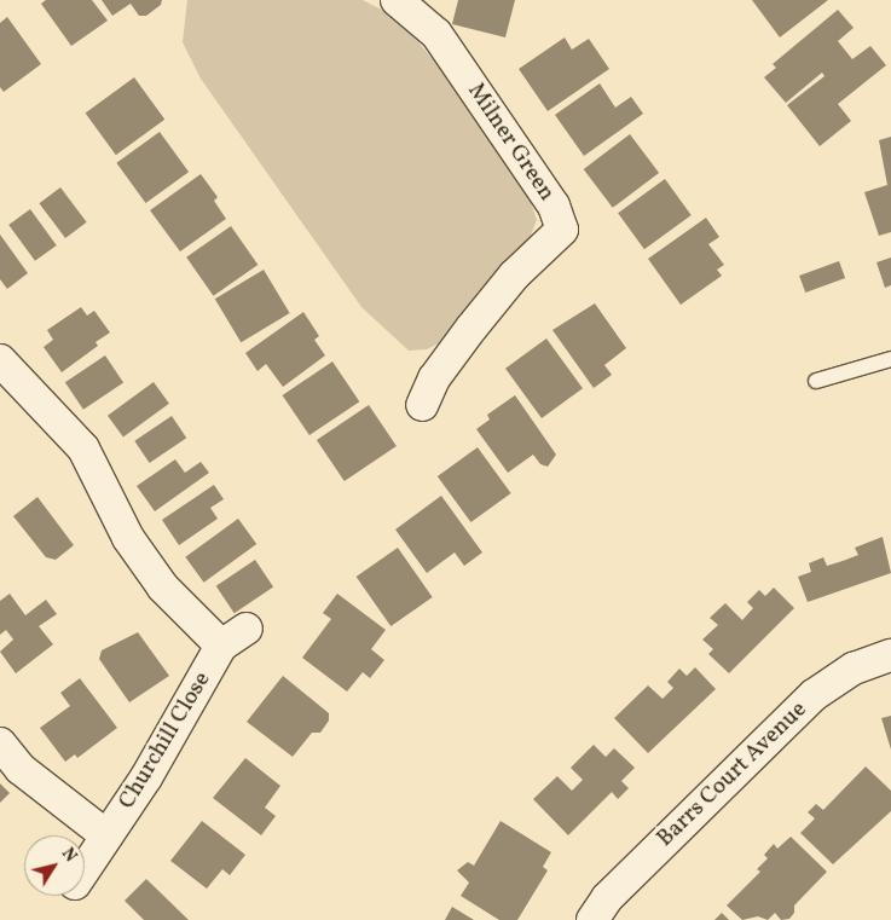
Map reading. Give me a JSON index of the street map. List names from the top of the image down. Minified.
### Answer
{"streets":{"street":["Milner Green","Churchill Close","Barrs Court Avenue"]},"north":"top right"}
